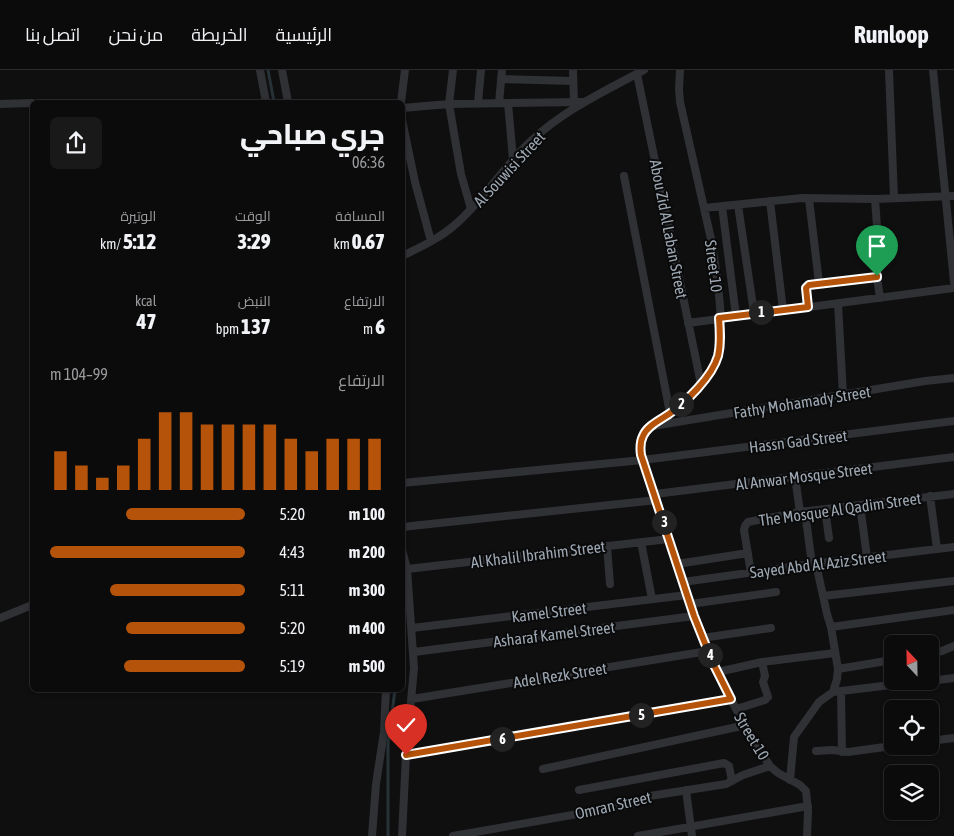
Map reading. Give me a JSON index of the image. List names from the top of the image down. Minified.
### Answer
{"streets":{"street":["Al Souwisi Street","Abou Zid Al Laban Street","Street 10","Fathy Mohamady Street","Hassn Gad Street","Al Anwar Mosque Street","The Mosque Al Qadim Street","Al Khalil Ibrahim Street","Sayed Abd Al Aziz Street","Kamel Street","Asharaf Kamel Street","Adel Rezk Street","Omran Street"]},"crossings":[["Al Souwisi Street","Abou Zid Al Laban Street"],["Abou Zid Al Laban Street","Street 10"],["Street 10","Fathy Mohamady Street"],["Street 10","Hassn Gad Street"],["Street 10","Al Anwar Mosque Street"],["Street 10","Al Khalil Ibrahim Street"],["Street 10","Sayed Abd Al Aziz Street"],["Street 10","Kamel Street"],["Street 10","Asharaf Kamel Street"],["Street 10","Adel Rezk Street"],["Street 10","Omran Street"],["The Mosque Al Qadim Street","Sayed Abd Al Aziz Street"]],"north":"top","page":{"header":"Runloop","nav":["الرئيسية","الخريطة","من نحن","اتصل بنا"],"heading":["جري صباحي","06:36"],"stats":[["المسافة","0.67 km"],["الوقت","3:29"],["الوتيرة","5:12 /km"],["الارتفاع","6 m"],["النبض","137 bpm"],["kcal","47"]],"pins":["1","2","3","4","5","6"],"chart":["الارتفاع","99–104 m"],"list":[{"name":"100 m","note":"5:20"},{"name":"200 m","note":"4:43"},{"name":"300 m","note":"5:11"},{"name":"400 m","note":"5:20"},{"name":"500 m","note":"5:19"}]}}
